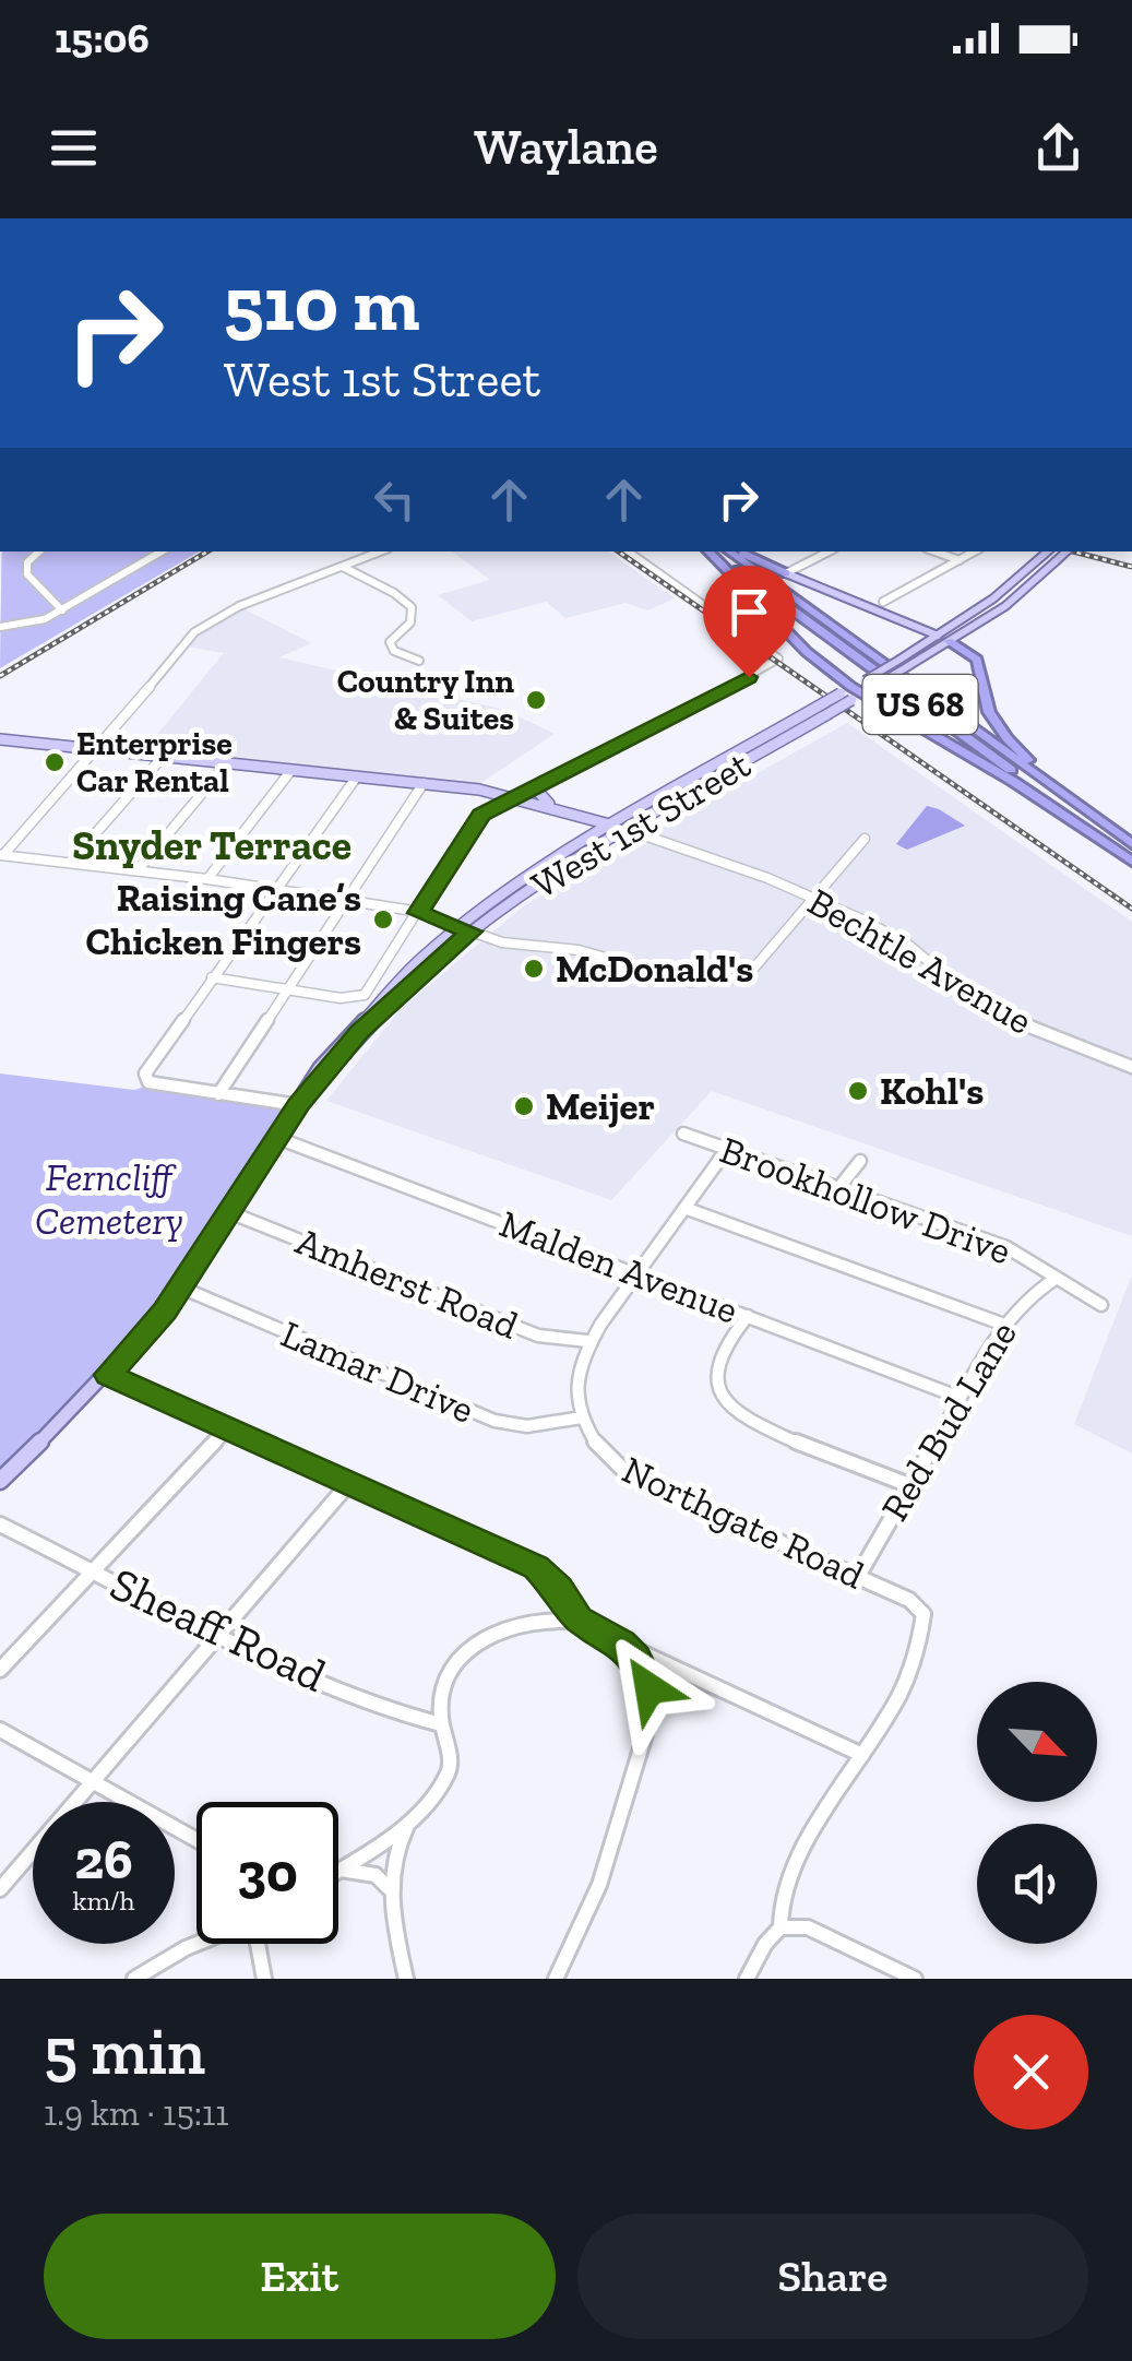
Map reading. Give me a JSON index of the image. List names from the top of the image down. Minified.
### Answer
{"streets":{"highway":["US 68"],"main road":["West 1st Street","Bechtle Avenue"],"street":["Brookhollow Drive","Malden Avenue","Amherst Road","Lamar Drive","Red Bud Lane","Northgate Road","Sheaff Road"]},"crossings":[["West 1st Street","Bechtle Avenue"],["West 1st Street","Malden Avenue"],["West 1st Street","Amherst Road"],["West 1st Street","Lamar Drive"],["Brookhollow Drive","Red Bud Lane"],["Malden Avenue","Red Bud Lane"],["Lamar Drive","Northgate Road"],["Red Bud Lane","Northgate Road"]],"districts":["Snyder Terrace"],"parks":["Ferncliff Cemetery"],"places":["Country Inn & Suites","Enterprise Car Rental","Raising Cane’s Chicken Fingers","McDonald's","Kohl's","Meijer"],"north":"bottom right","page":{"status":"15:06","header":"Waylane","turn":["510 m","West 1st Street"],"speed":"26 km/h","limit":"30","heading":["5 min","1.9 km · 15:11"],"buttons":["Exit","Share"]}}
